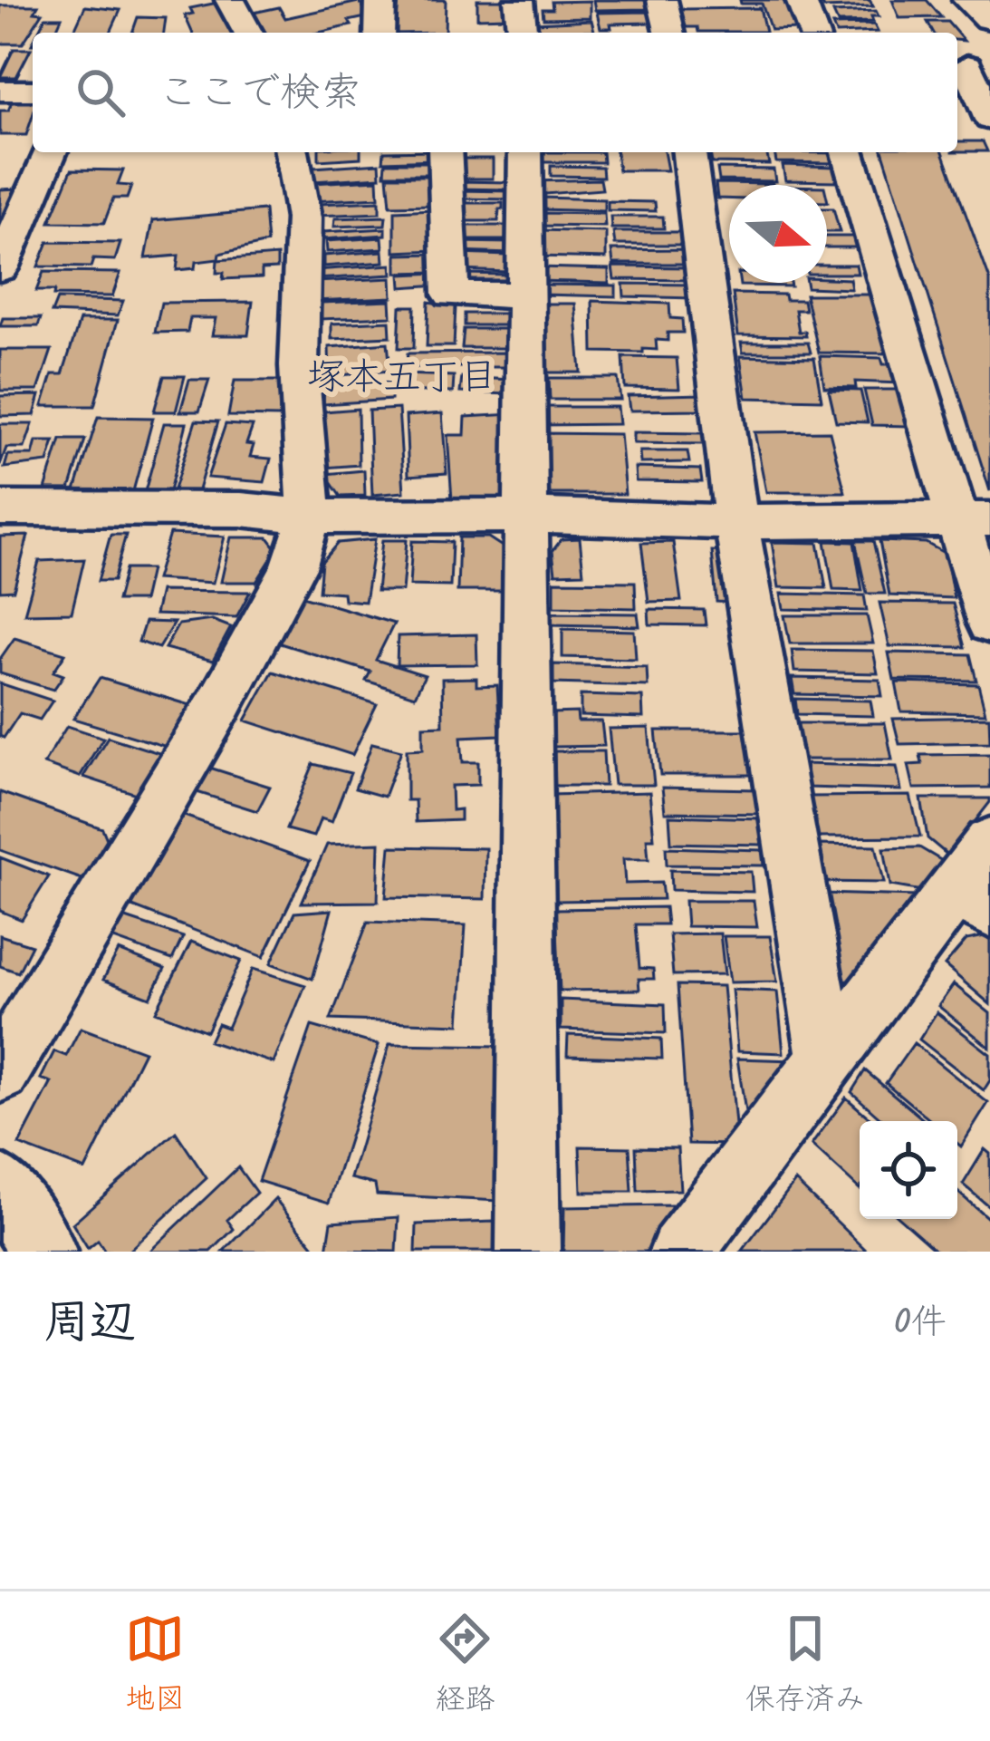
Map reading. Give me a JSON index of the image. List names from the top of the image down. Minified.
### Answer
{"districts":["塚本五丁目"],"north":"right","page":{"search":"ここで検索","heading":["周辺","0件"],"nav":["地図","経路","保存済み"]}}
